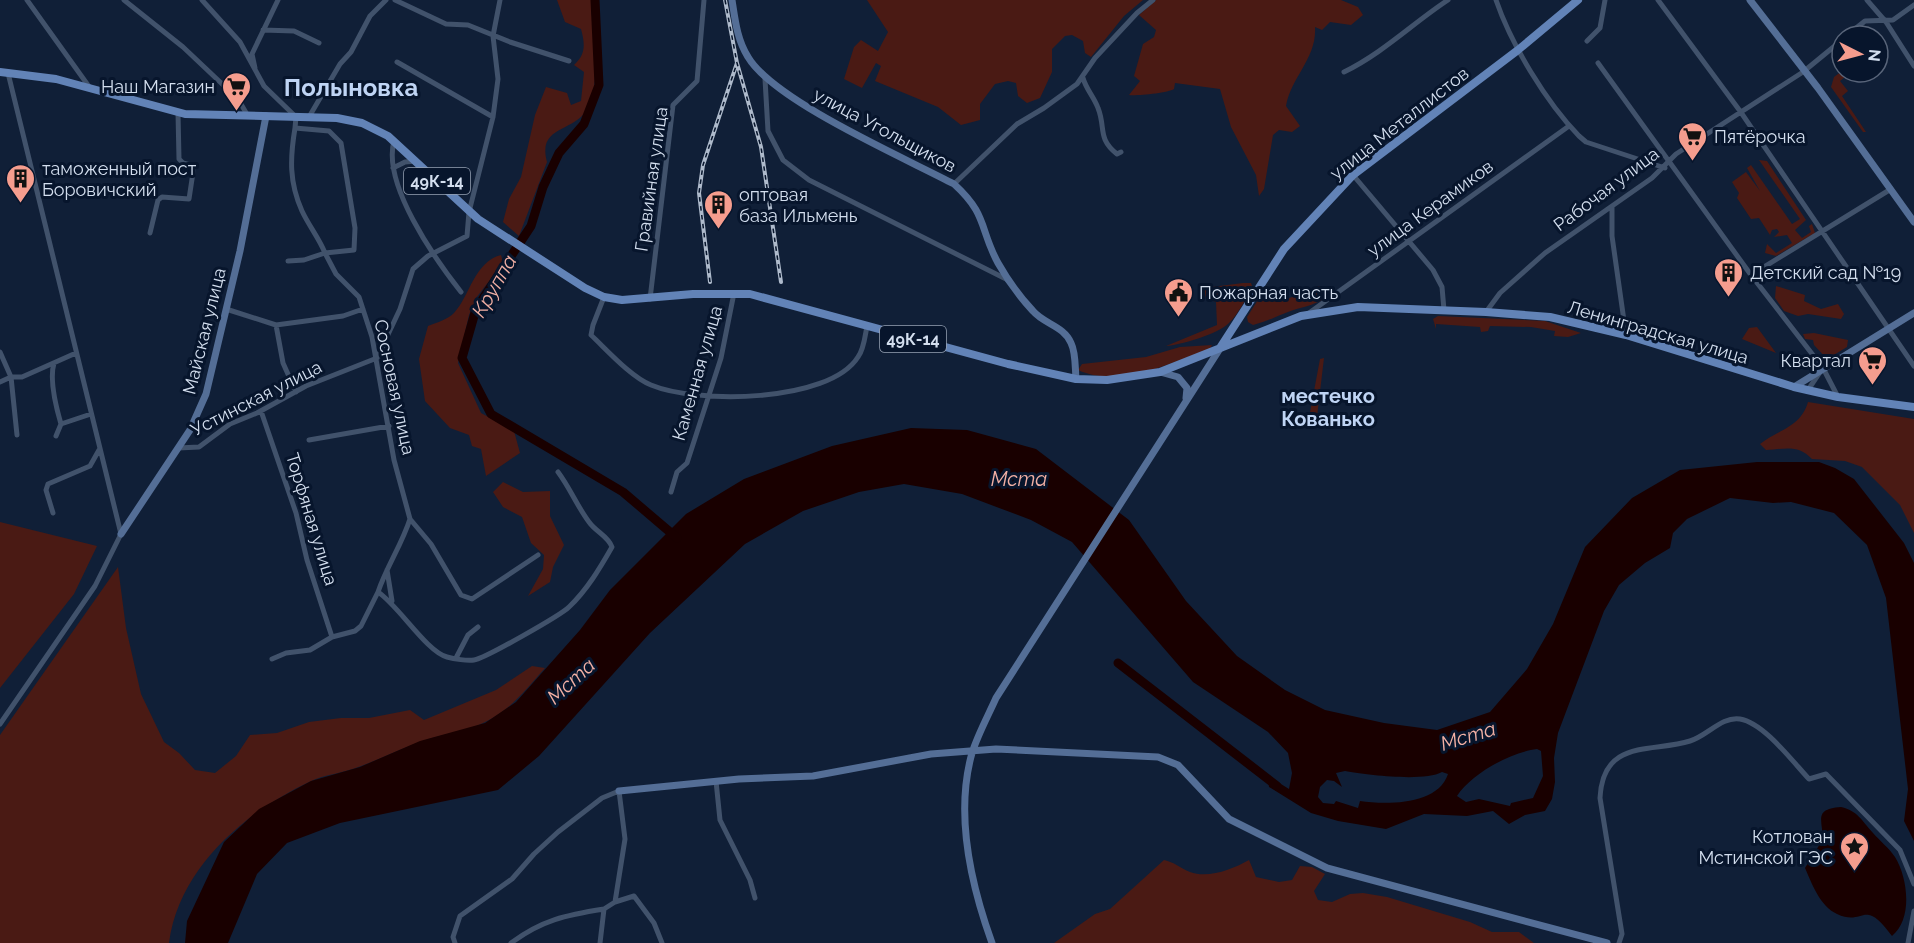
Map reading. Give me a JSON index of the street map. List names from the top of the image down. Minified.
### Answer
{"streets":{"main road":["улица Металлистов","49К-14","Ленинградская улица"],"street":["улица Угольщиков","Гравийная улица","Рабочая улица","улица Керамиков","Майская улица","Каменная улица","Сосновая улица","Устинская улица","Торфяная улица"]},"crossings":[["улица Металлистов","49К-14"],["улица Металлистов","Ленинградская улица"],["улица Угольщиков","49К-14"],["Гравийная улица","49К-14"],["49К-14","Майская улица"],["49К-14","Ленинградская улица"],["49К-14","Каменная улица"],["Рабочая улица","Ленинградская улица"],["улица Керамиков","Ленинградская улица"],["Майская улица","Устинская улица"],["Сосновая улица","Устинская улица"],["Устинская улица","Торфяная улица"]],"districts":["Полыновка","местечко Кованько"],"water":["Круппа","Мста"],"places":{"supermarket":["Наш Магазин","Пятёрочка","Квартал"],"building":["таможенный пост Боровичский","оптовая база Ильмень","Детский сад №19"],"public building":["Пожарная часть"],"place":["Котлован Мстинской ГЭС"]},"north":"right"}
